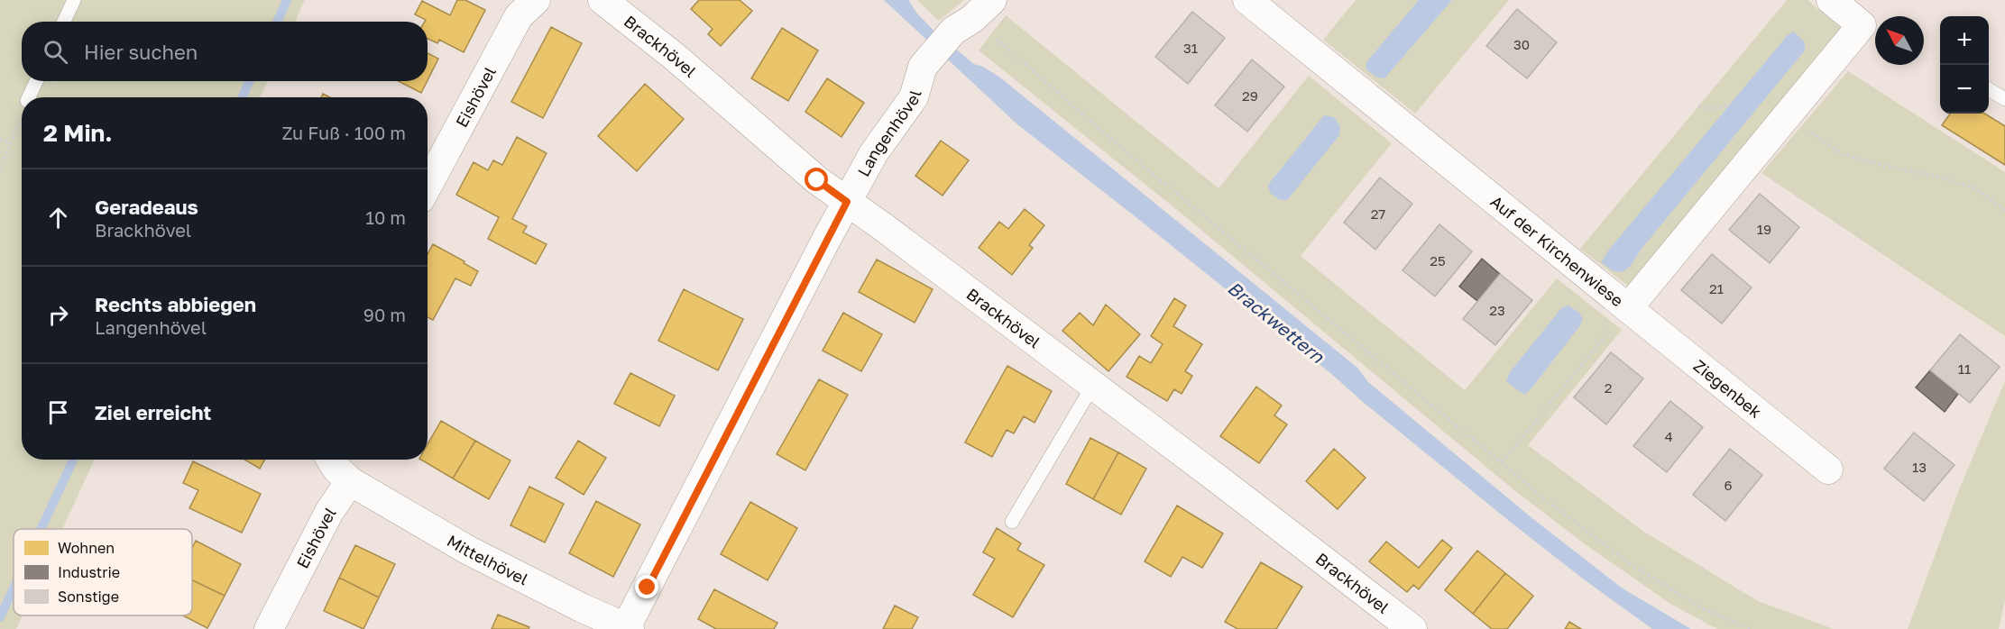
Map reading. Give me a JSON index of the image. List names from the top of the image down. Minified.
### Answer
{"streets":{"street":["Brackhövel","Eishövel","Langenhövel","Auf der Kirchenwiese","Ziegenbek","Mittelhövel"]},"crossings":[["Brackhövel","Langenhövel"],["Eishövel","Mittelhövel"],["Langenhövel","Mittelhövel"],["Auf der Kirchenwiese","Ziegenbek"]],"water":["Brackwettern"],"house_numbers":["30","31","29","27","19","25","21","23","11","2","4","13","6"],"legend":["Wohnen","Industrie","Sonstige"],"north":"top left","page":{"map_buttons":["+","−"],"search":"Hier suchen","heading":["2 Min.","Zu Fuß · 100 m"],"list":[["Geradeaus","Brackhövel","10 m"],["Rechts abbiegen","Langenhövel","90 m"],"Ziel erreicht"]}}
